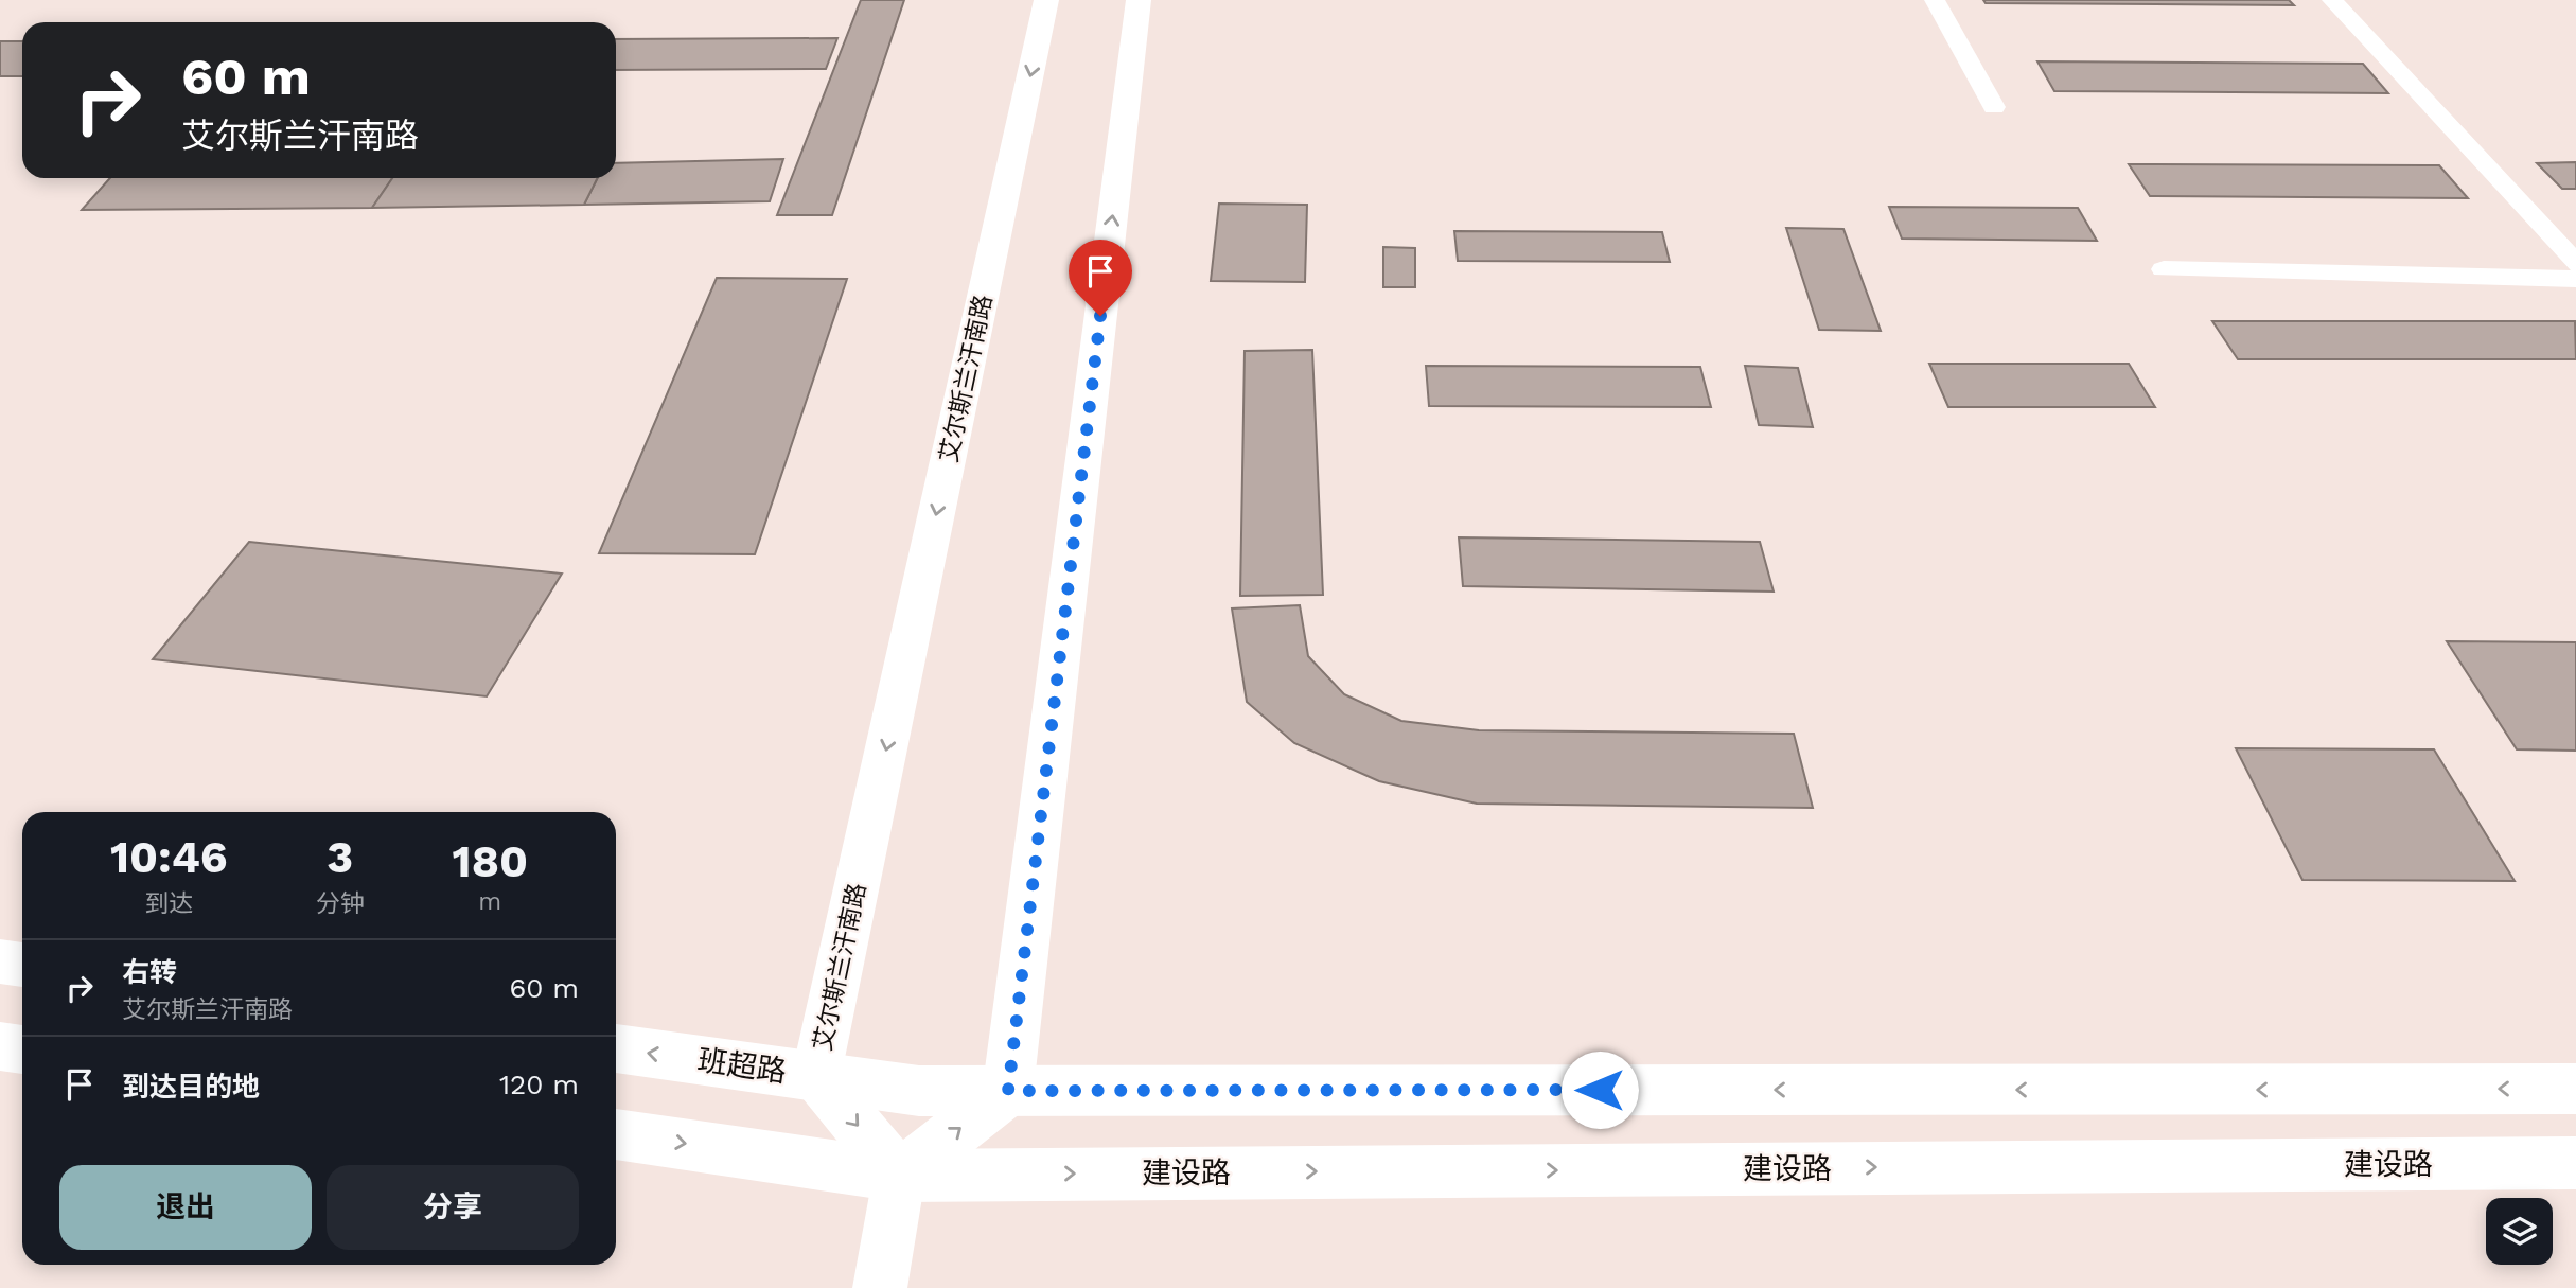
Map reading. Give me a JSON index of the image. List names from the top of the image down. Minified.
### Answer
{"streets":{"main road":["艾尔斯兰汗南路","班超路","建设路"]},"crossings":[["艾尔斯兰汗南路","班超路"],["艾尔斯兰汗南路","建设路"]],"page":{"turn":["60 m","艾尔斯兰汗南路"],"eta":["10:46","到达","3","分钟","180","m"],"list":[{"name":"右转","note":"艾尔斯兰汗南路","value":"60 m"},{"name":"到达目的地","value":"120 m"}],"buttons":["退出","分享"]}}
